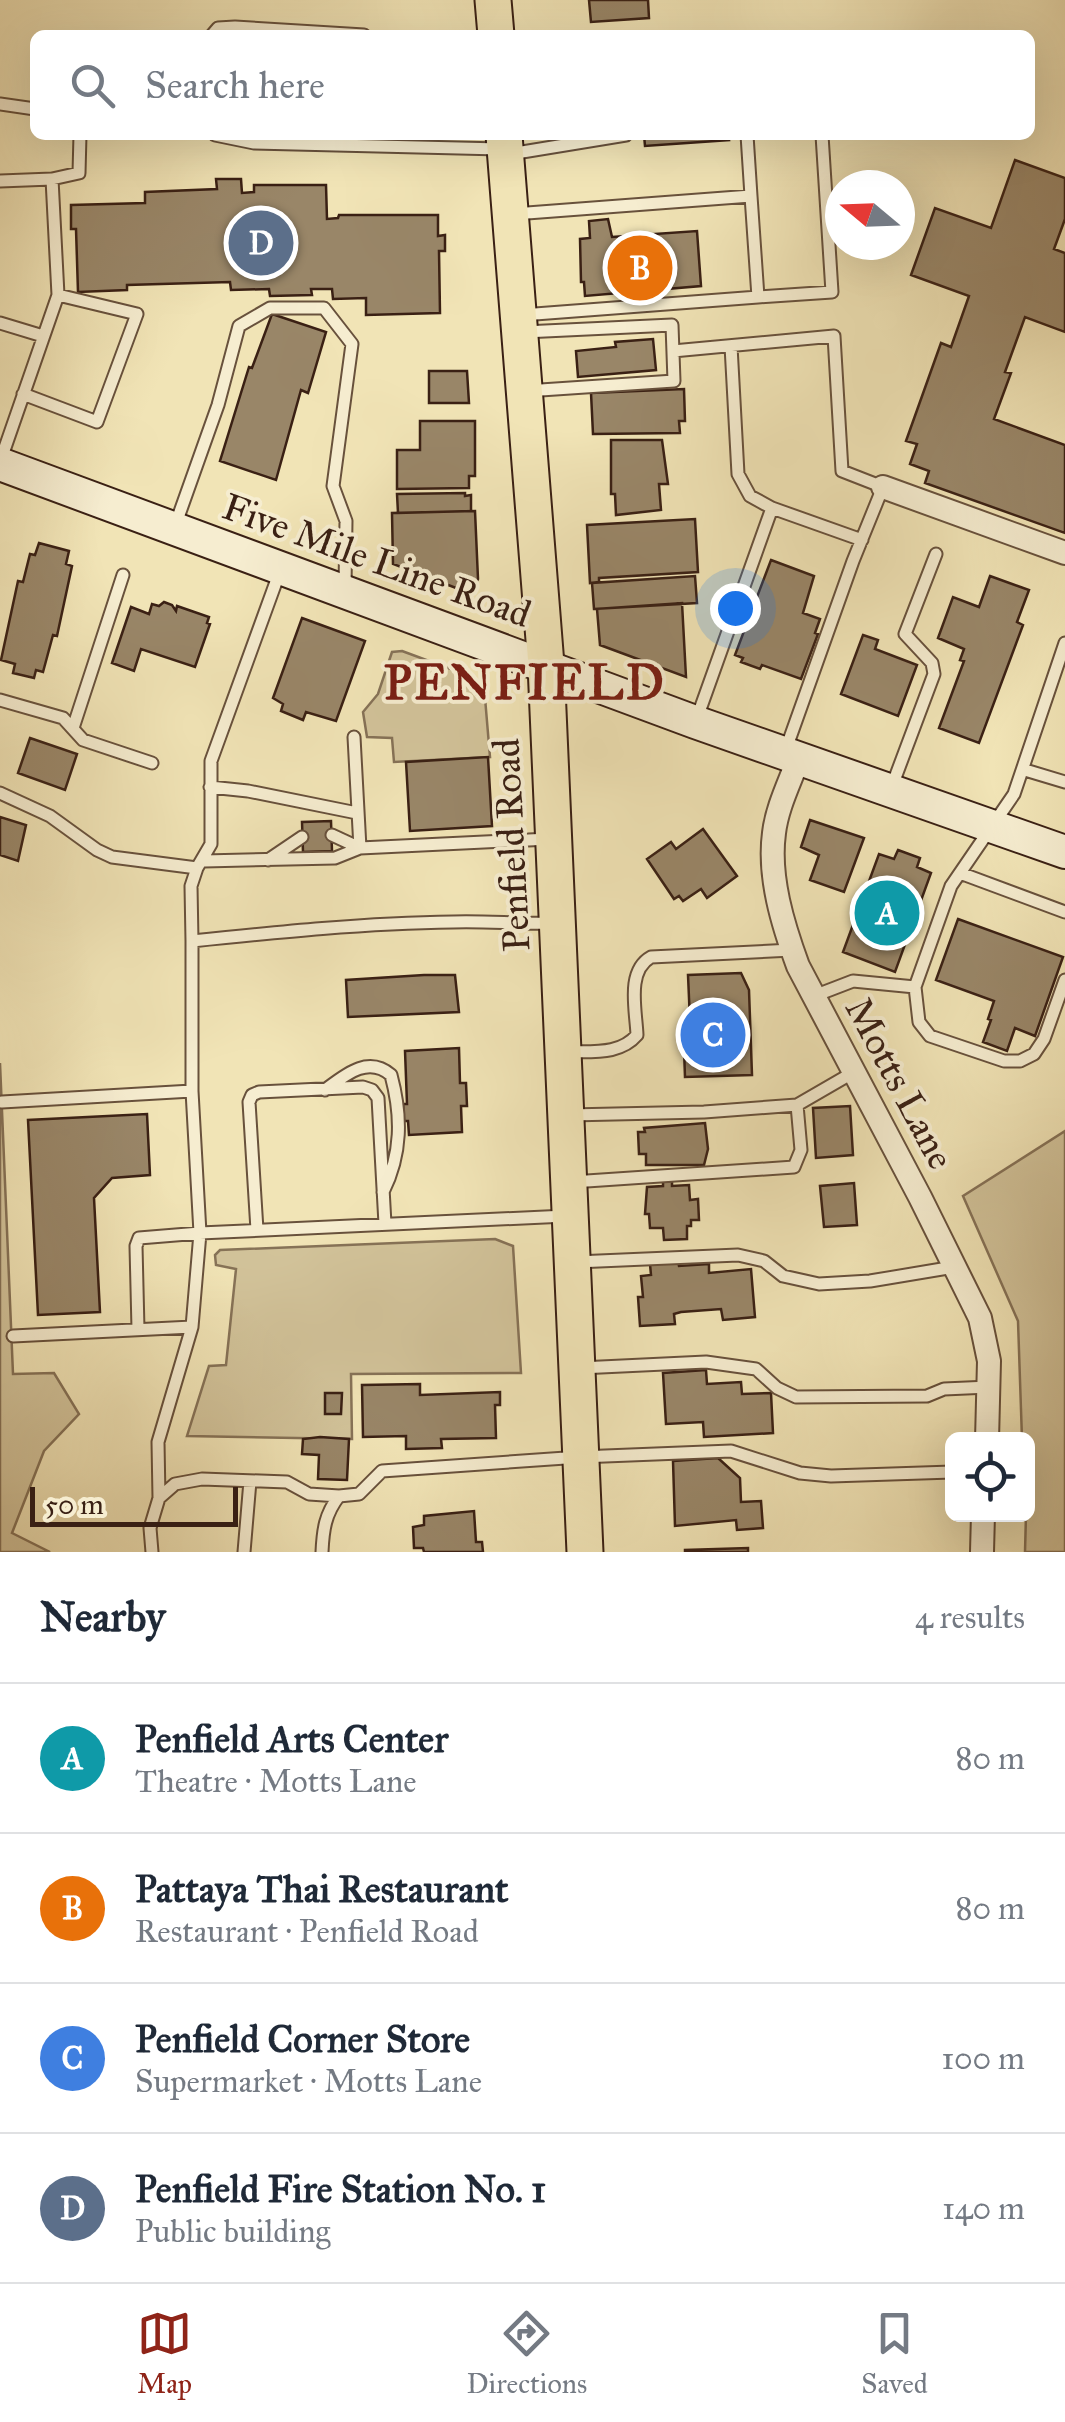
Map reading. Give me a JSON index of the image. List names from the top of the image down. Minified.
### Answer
{"streets":{"main road":["Five Mile Line Road","Penfield Road"],"street":["Motts Lane"]},"crossings":[["Five Mile Line Road","Penfield Road"],["Five Mile Line Road","Motts Lane"]],"districts":["PENFIELD"],"scale_bar":"50 m","north":"left","page":{"search":"Search here","pins":["D","B","A","C"],"scale":"50 m","heading":["Nearby","4 results"],"list":[{"mark":"A","name":"Penfield Arts Center","note":"Theatre · Motts Lane","value":"80 m"},{"mark":"B","name":"Pattaya Thai Restaurant","note":"Restaurant · Penfield Road","value":"80 m"},{"mark":"C","name":"Penfield Corner Store","note":"Supermarket · Motts Lane","value":"100 m"},{"mark":"D","name":"Penfield Fire Station No. 1","note":"Public building","value":"140 m"}],"nav":["Map","Directions","Saved"]}}
